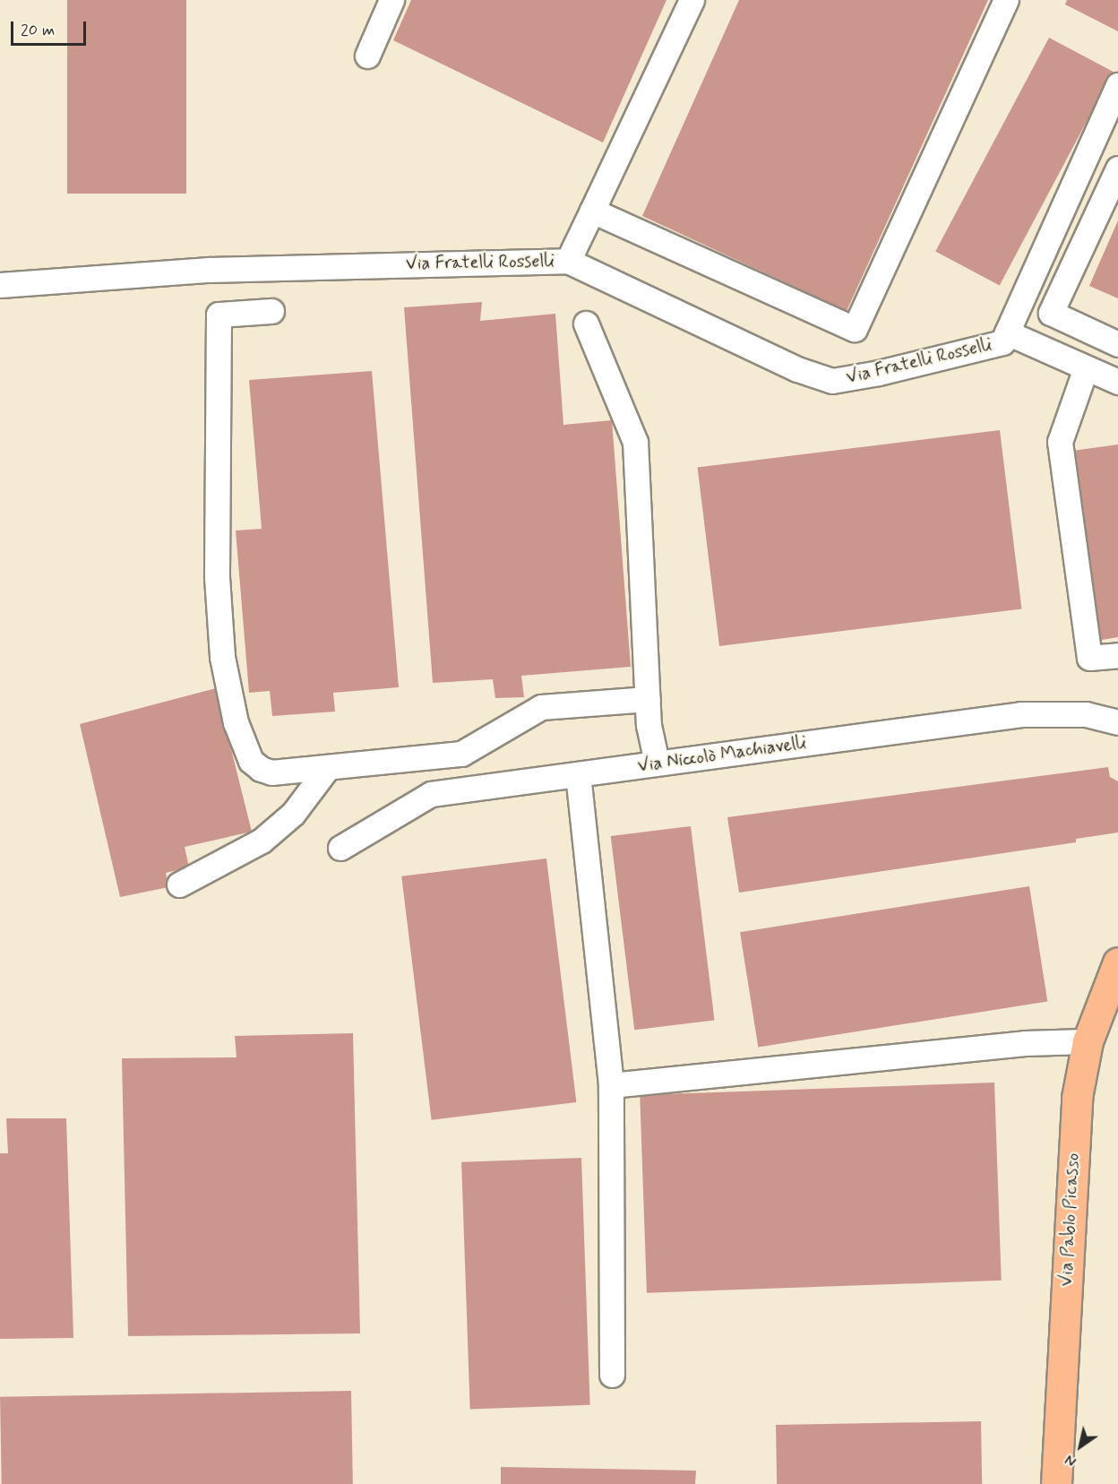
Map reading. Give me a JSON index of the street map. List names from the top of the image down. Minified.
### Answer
{"streets":{"main road":["Via Pablo Picasso"],"street":["Via Fratelli Rosselli","Via Niccolò Machiavelli"]},"scale_bar":"20 m","north":"bottom left"}
